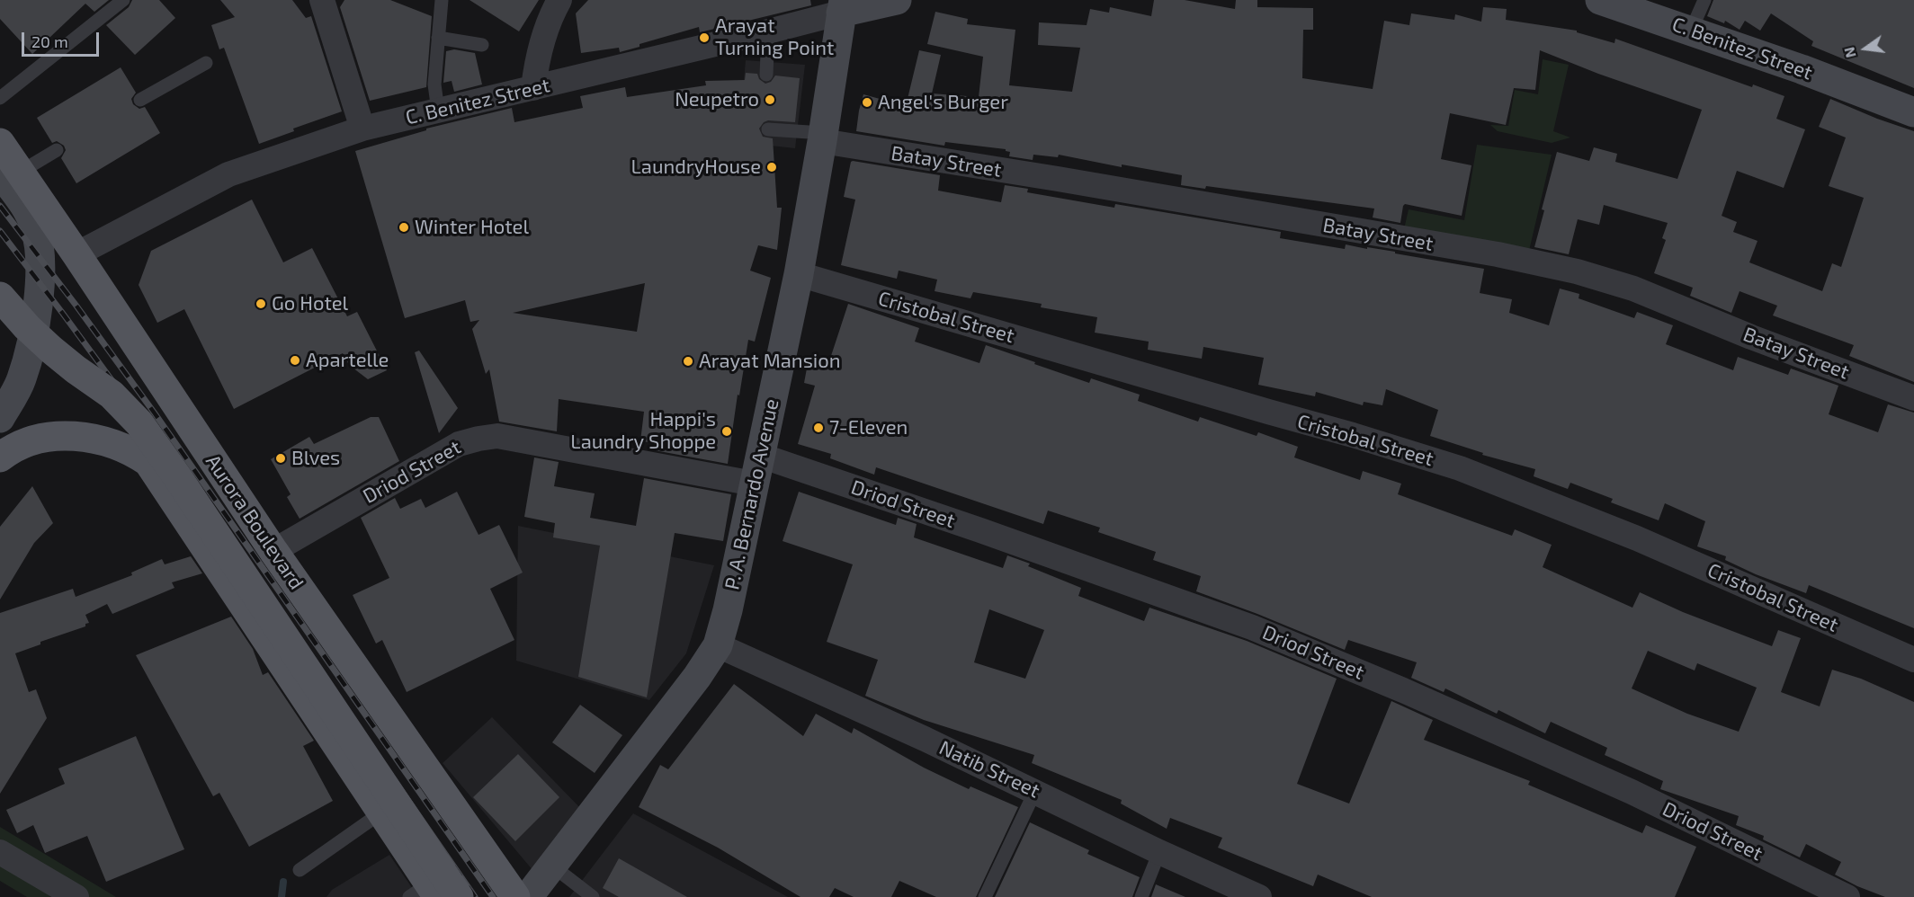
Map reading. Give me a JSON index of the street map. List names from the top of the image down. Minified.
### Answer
{"streets":{"main road":["Aurora Boulevard"],"street":["C. Benitez Street","Batay Street","Cristobal Street","Driod Street","P. A. Bernardo Avenue","Natib Street"]},"crossings":[["C. Benitez Street","P. A. Bernardo Avenue"],["C. Benitez Street","Aurora Boulevard"],["Batay Street","P. A. Bernardo Avenue"],["Cristobal Street","P. A. Bernardo Avenue"],["Driod Street","P. A. Bernardo Avenue"],["Driod Street","Aurora Boulevard"],["P. A. Bernardo Avenue","Natib Street"]],"places":["Arayat Turning Point","Neupetro","Angel's Burger","LaundryHouse","Winter Hotel","Go Hotel","Apartelle","Arayat Mansion","7-Eleven","Happi's Laundry Shoppe","Blves"],"scale_bar":"20 m","north":"left"}
